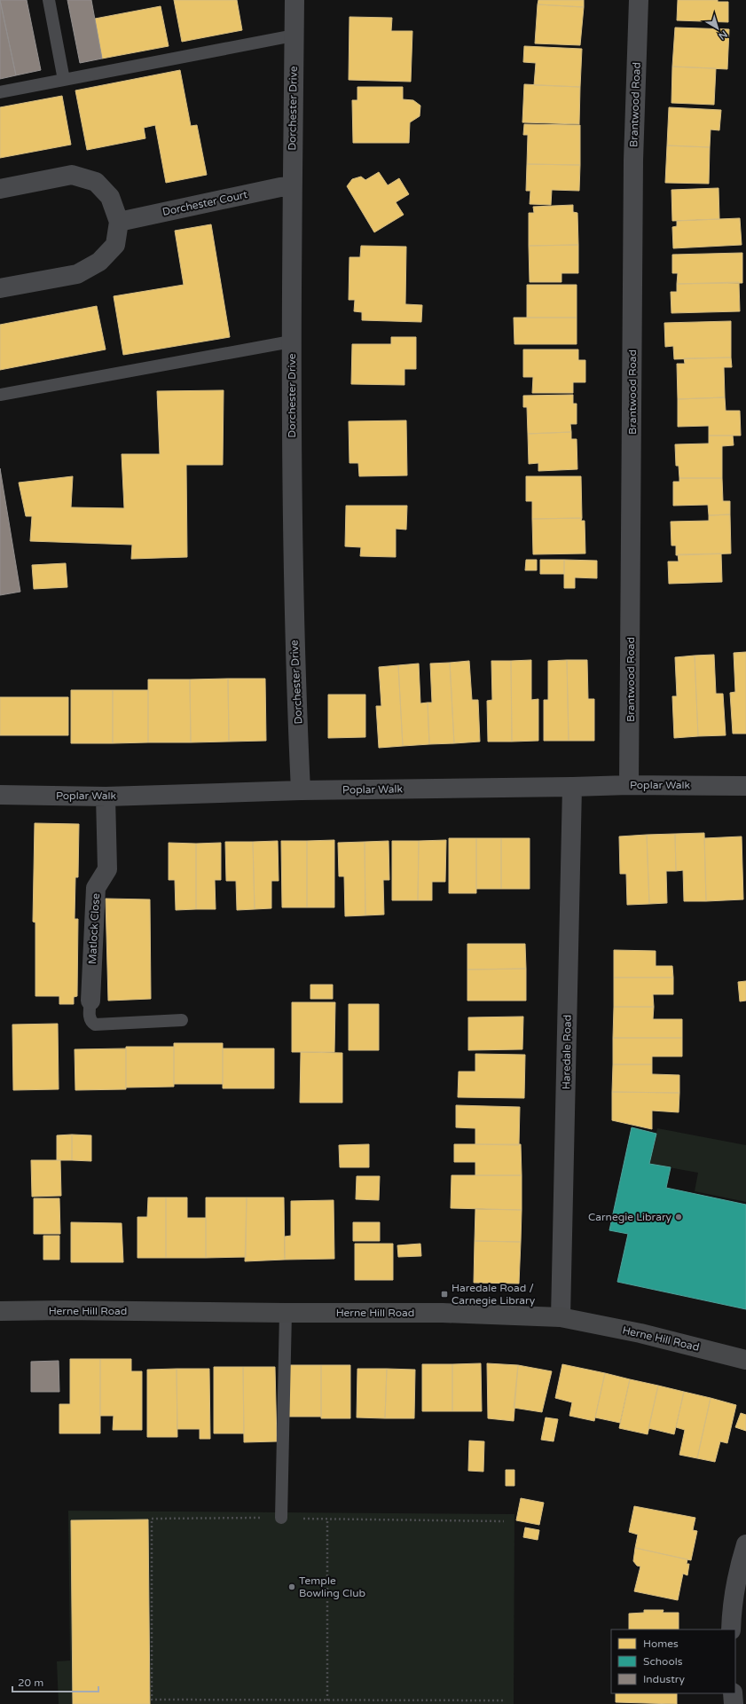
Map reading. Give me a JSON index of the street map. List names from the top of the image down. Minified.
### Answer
{"streets":{"street":["Brantwood Road","Dorchester Drive","Dorchester Court","Poplar Walk","Matlock Close","Haredale Road","Herne Hill Road"]},"crossings":[["Brantwood Road","Poplar Walk"],["Dorchester Drive","Dorchester Court"],["Dorchester Drive","Poplar Walk"],["Poplar Walk","Matlock Close"],["Poplar Walk","Haredale Road"],["Haredale Road","Herne Hill Road"]],"places":{"other":["Carnegie Library","Temple Bowling Club"],"transit":["Haredale Road / Carnegie Library"]},"legend":["Homes","Schools","Industry"],"scale_bar":"20 m","north":"bottom right"}
